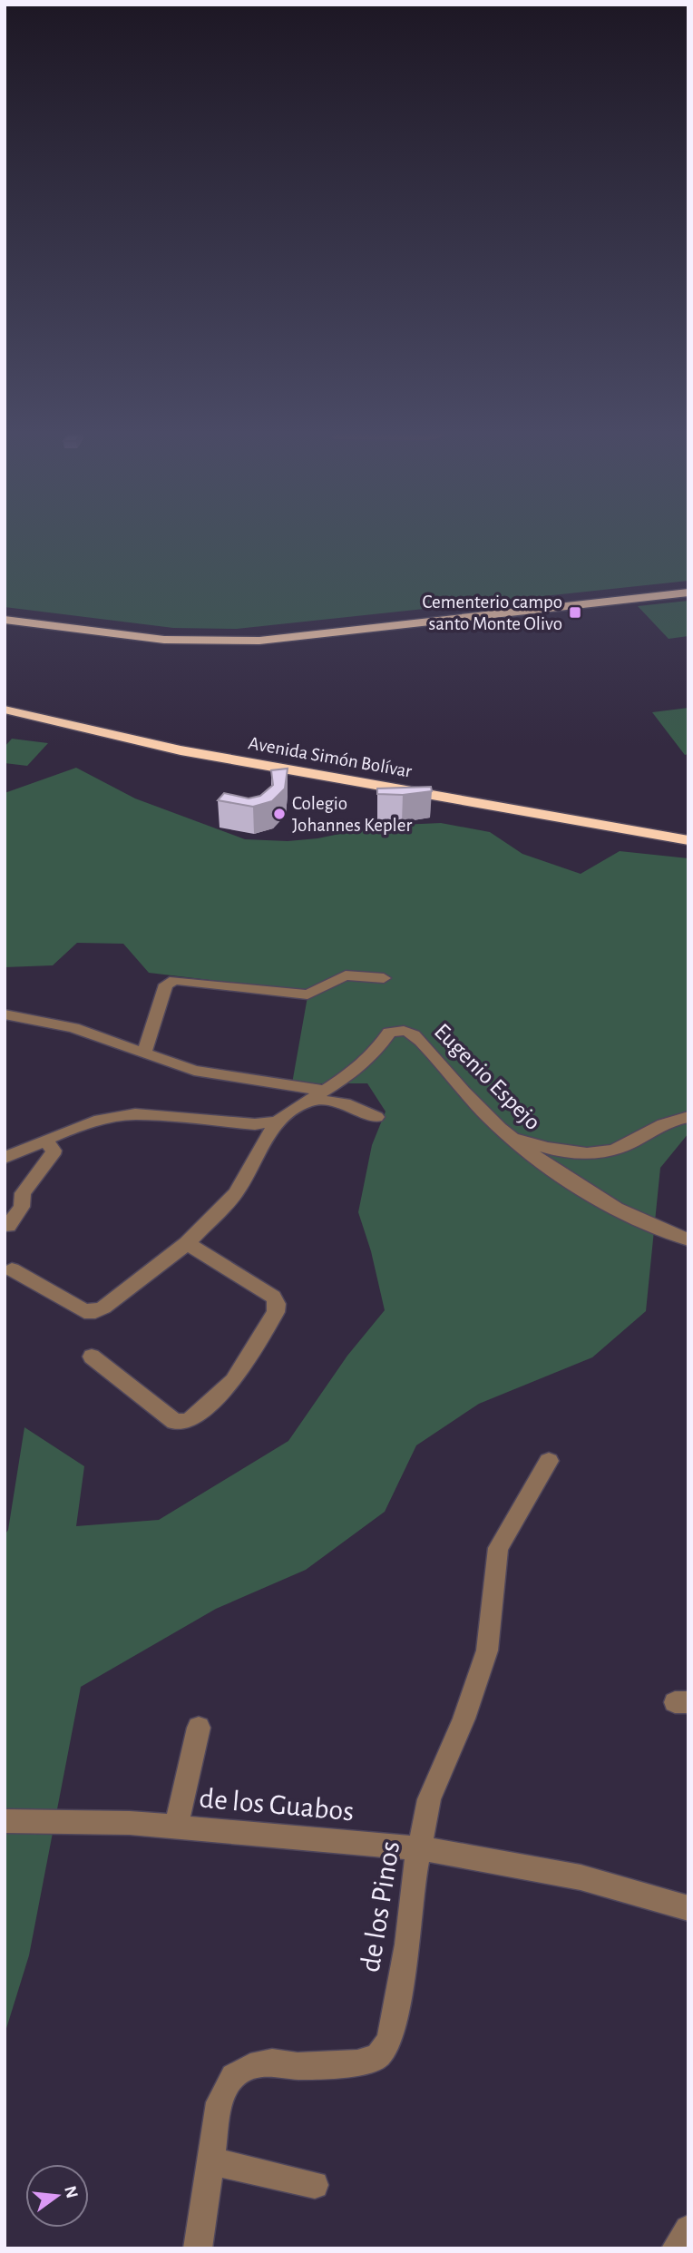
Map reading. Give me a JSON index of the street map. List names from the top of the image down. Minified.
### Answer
{"streets":{"highway":["Avenida Simón Bolívar"],"street":["Eugenio Espejo","de los Guabos","de los Pinos"]},"crossings":[["de los Guabos","de los Pinos"]],"places":{"transit":["Cementerio campo santo Monte Olivo"],"other":["Colegio Johannes Kepler"]},"north":"right"}
